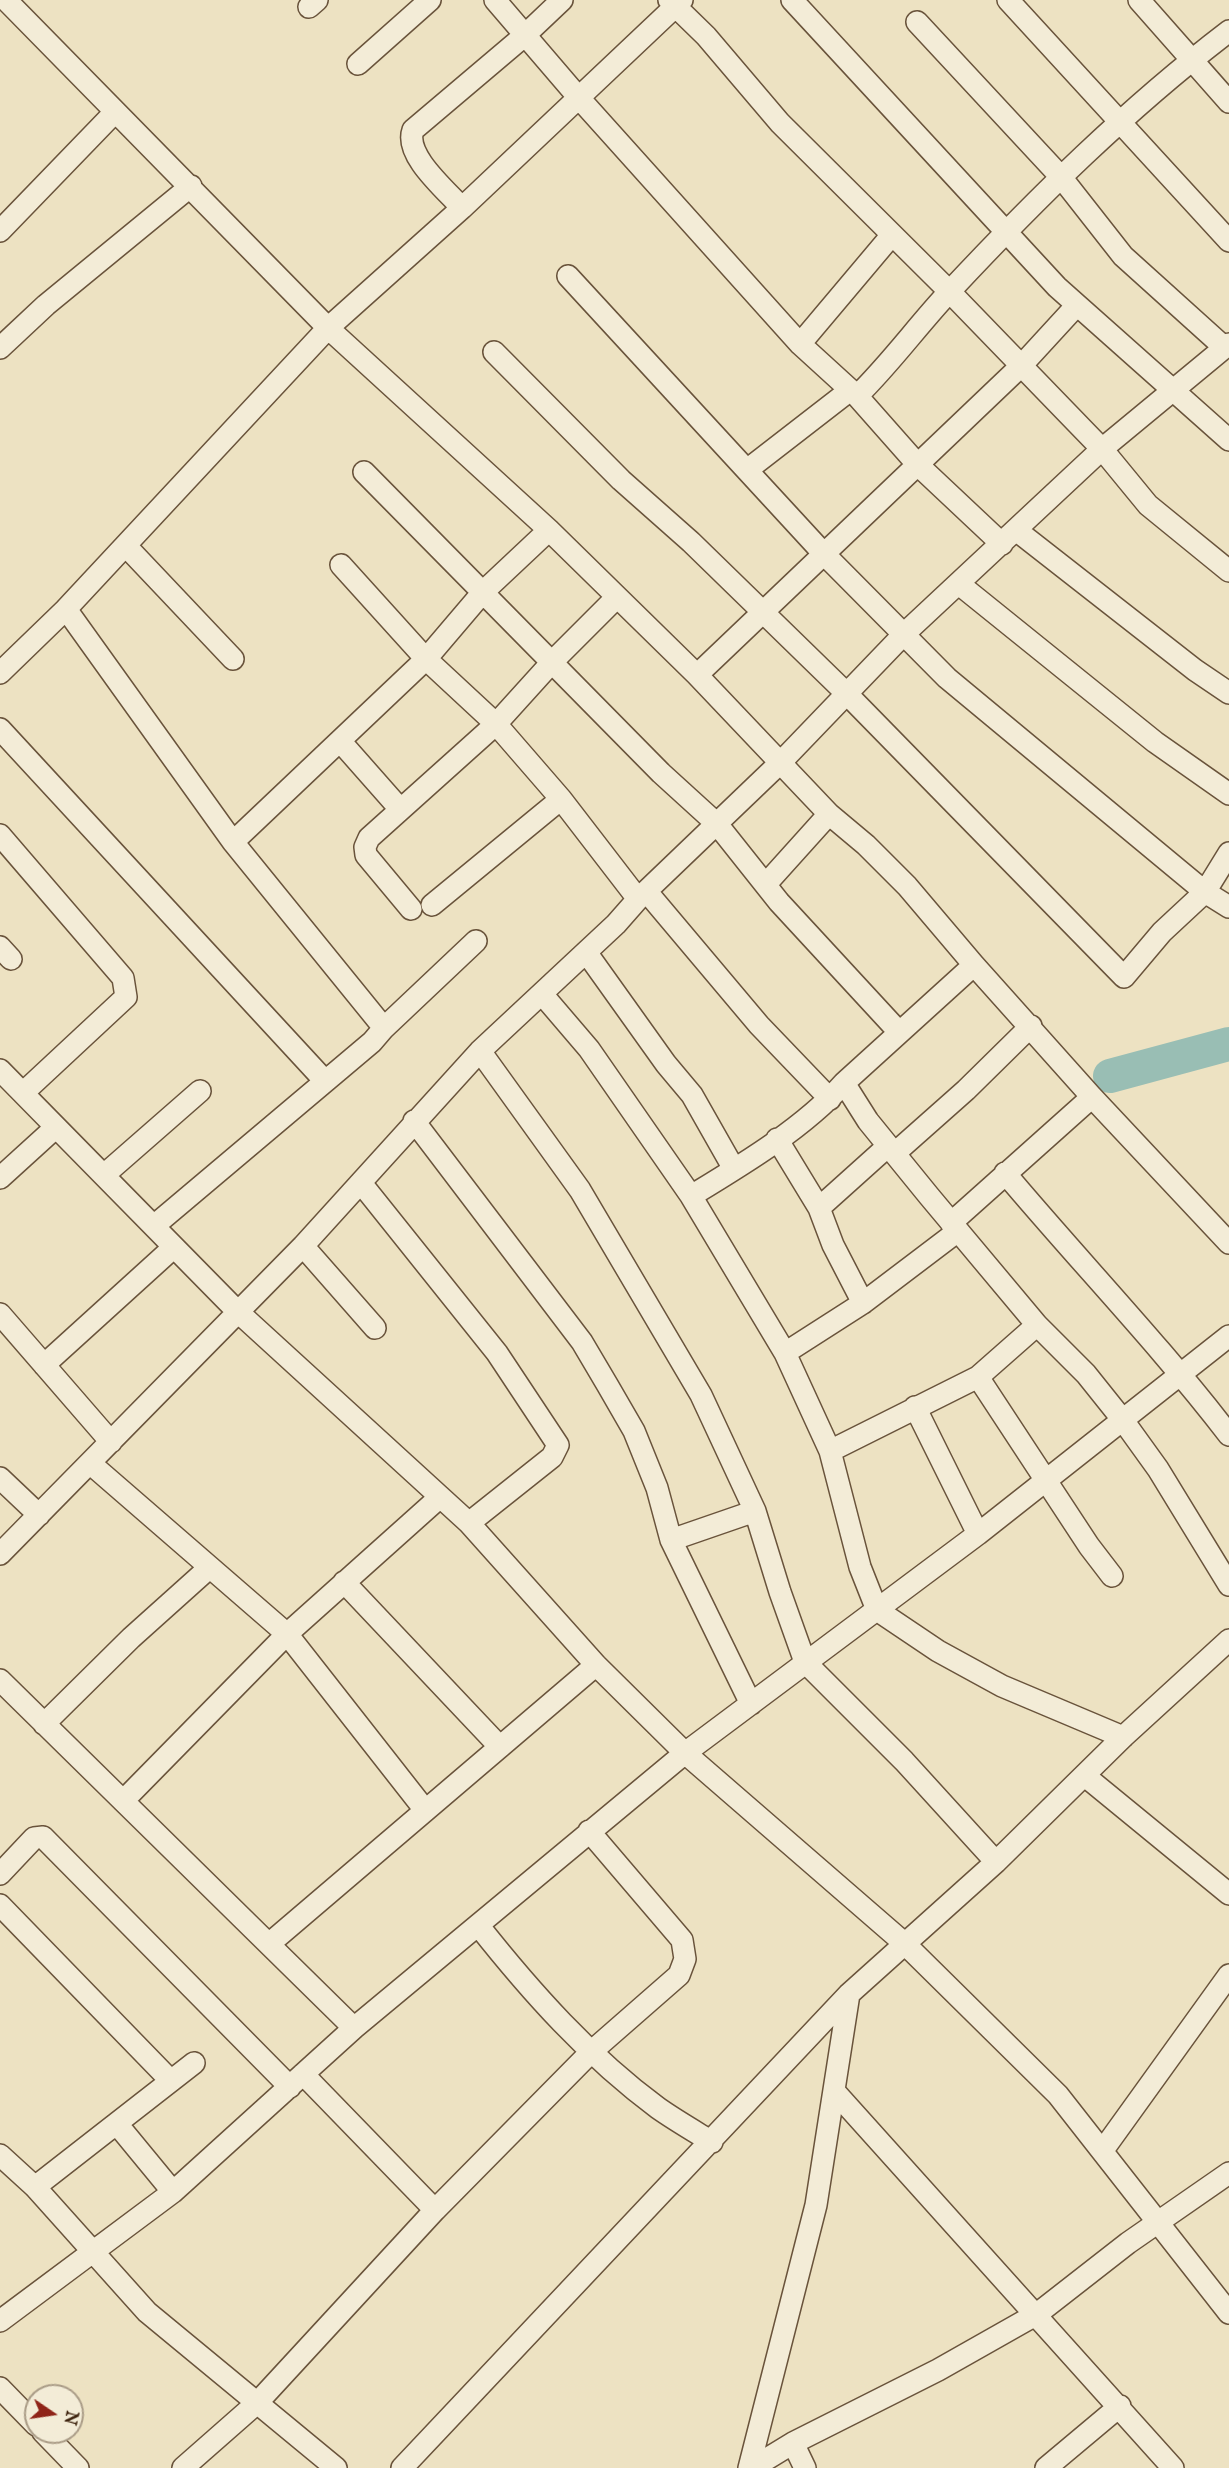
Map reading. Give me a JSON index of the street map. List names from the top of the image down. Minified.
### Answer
{"north":"right"}
